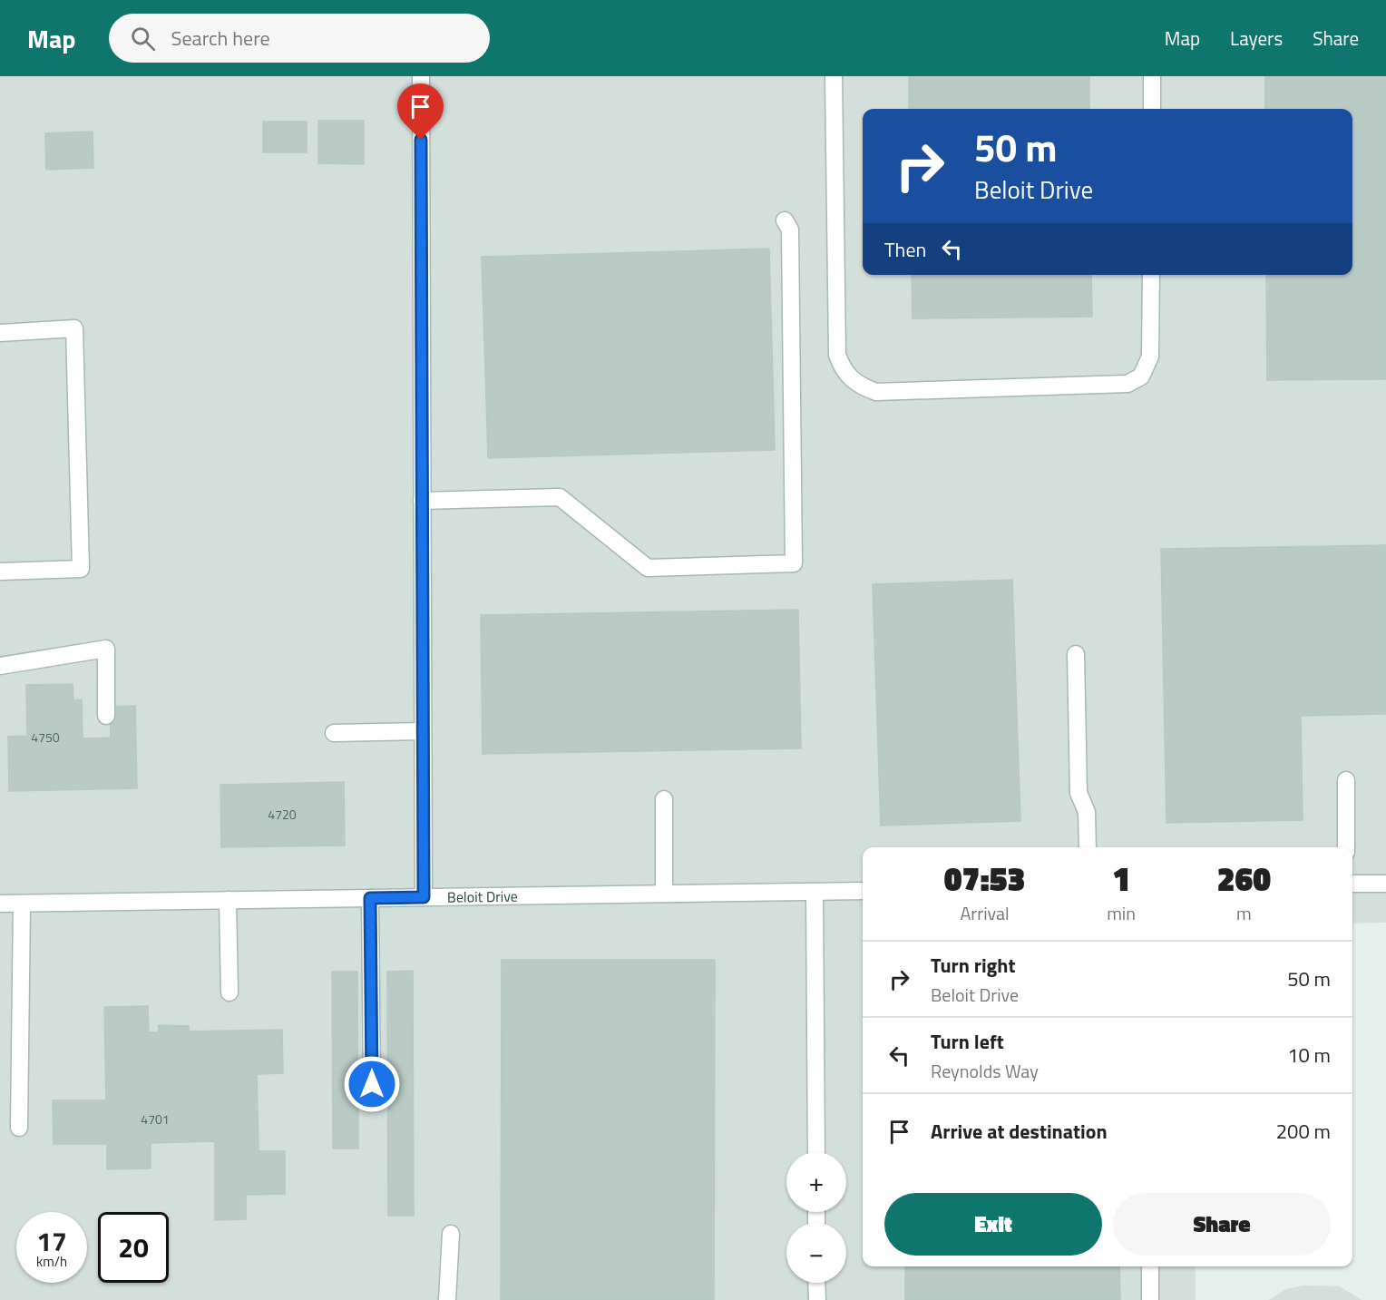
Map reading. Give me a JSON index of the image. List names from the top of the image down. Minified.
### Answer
{"streets":{"street":["Beloit Drive"]},"house_numbers":["4750","4720","4701"],"page":{"header":"Map","search":"Search here","nav":["Map","Layers","Share"],"turn":["50 m","Beloit Drive"],"then":"Then","eta":["07:53","Arrival","1","min","260","m"],"list":[{"name":"Turn right","note":"Beloit Drive","value":"50 m"},{"name":"Turn left","note":"Reynolds Way","value":"10 m"},{"name":"Arrive at destination","value":"200 m"}],"map_buttons":["+","−"],"buttons":["Exit","Share"],"speed":"17 km/h","limit":"20"}}
